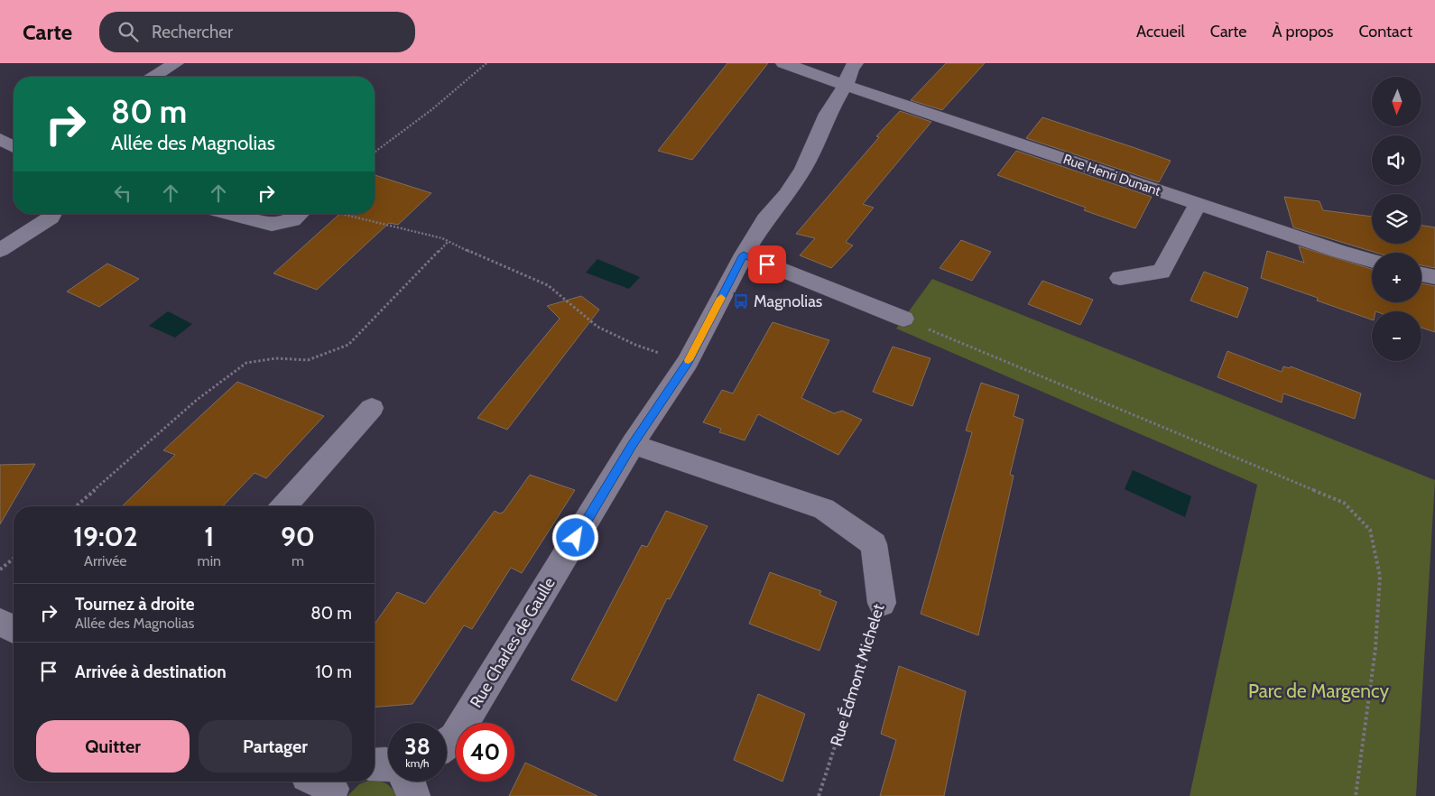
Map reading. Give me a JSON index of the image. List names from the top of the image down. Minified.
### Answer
{"streets":{"street":["Rue Henri Dunant","Rue Charles de Gaulle","Rue Édmont Michelet"]},"crossings":[["Rue Henri Dunant","Rue Charles de Gaulle"],["Rue Charles de Gaulle","Rue Édmont Michelet"]],"parks":["Parc de Margency"],"places":{"bus stop":["Magnolias"]},"north":"bottom","page":{"header":"Carte","search":"Rechercher","nav":["Accueil","Carte","À propos","Contact"],"map_buttons":["+","−"],"turn":["80 m","Allée des Magnolias"],"eta":["19:02","Arrivée","1","min","90","m"],"list":[{"name":"Tournez à droite","note":"Allée des Magnolias","value":"80 m"},{"name":"Arrivée à destination","value":"10 m"}],"buttons":["Quitter","Partager"],"speed":"38 km/h","limit":"40"}}
